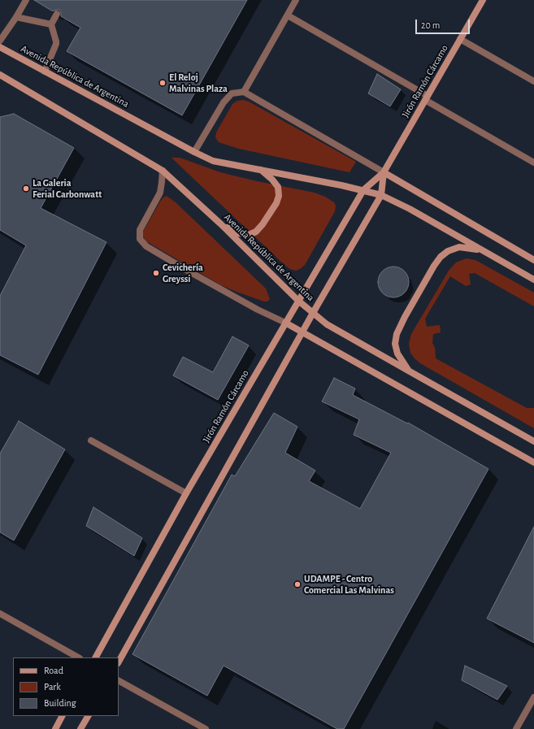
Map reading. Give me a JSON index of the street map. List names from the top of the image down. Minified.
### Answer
{"streets":{"street":["Avenida República de Argentina","Jirón Ramón Cárcamo"]},"crossings":[["Avenida República de Argentina","Jirón Ramón Cárcamo"]],"places":["El Reloj Malvinas Plaza","La Galeria Ferial Carbonwatt","Cevichería Greyssi","UDAMPE - Centro Comercial Las Malvinas"],"legend":["Road","Park","Building"],"scale_bar":"20 m"}
